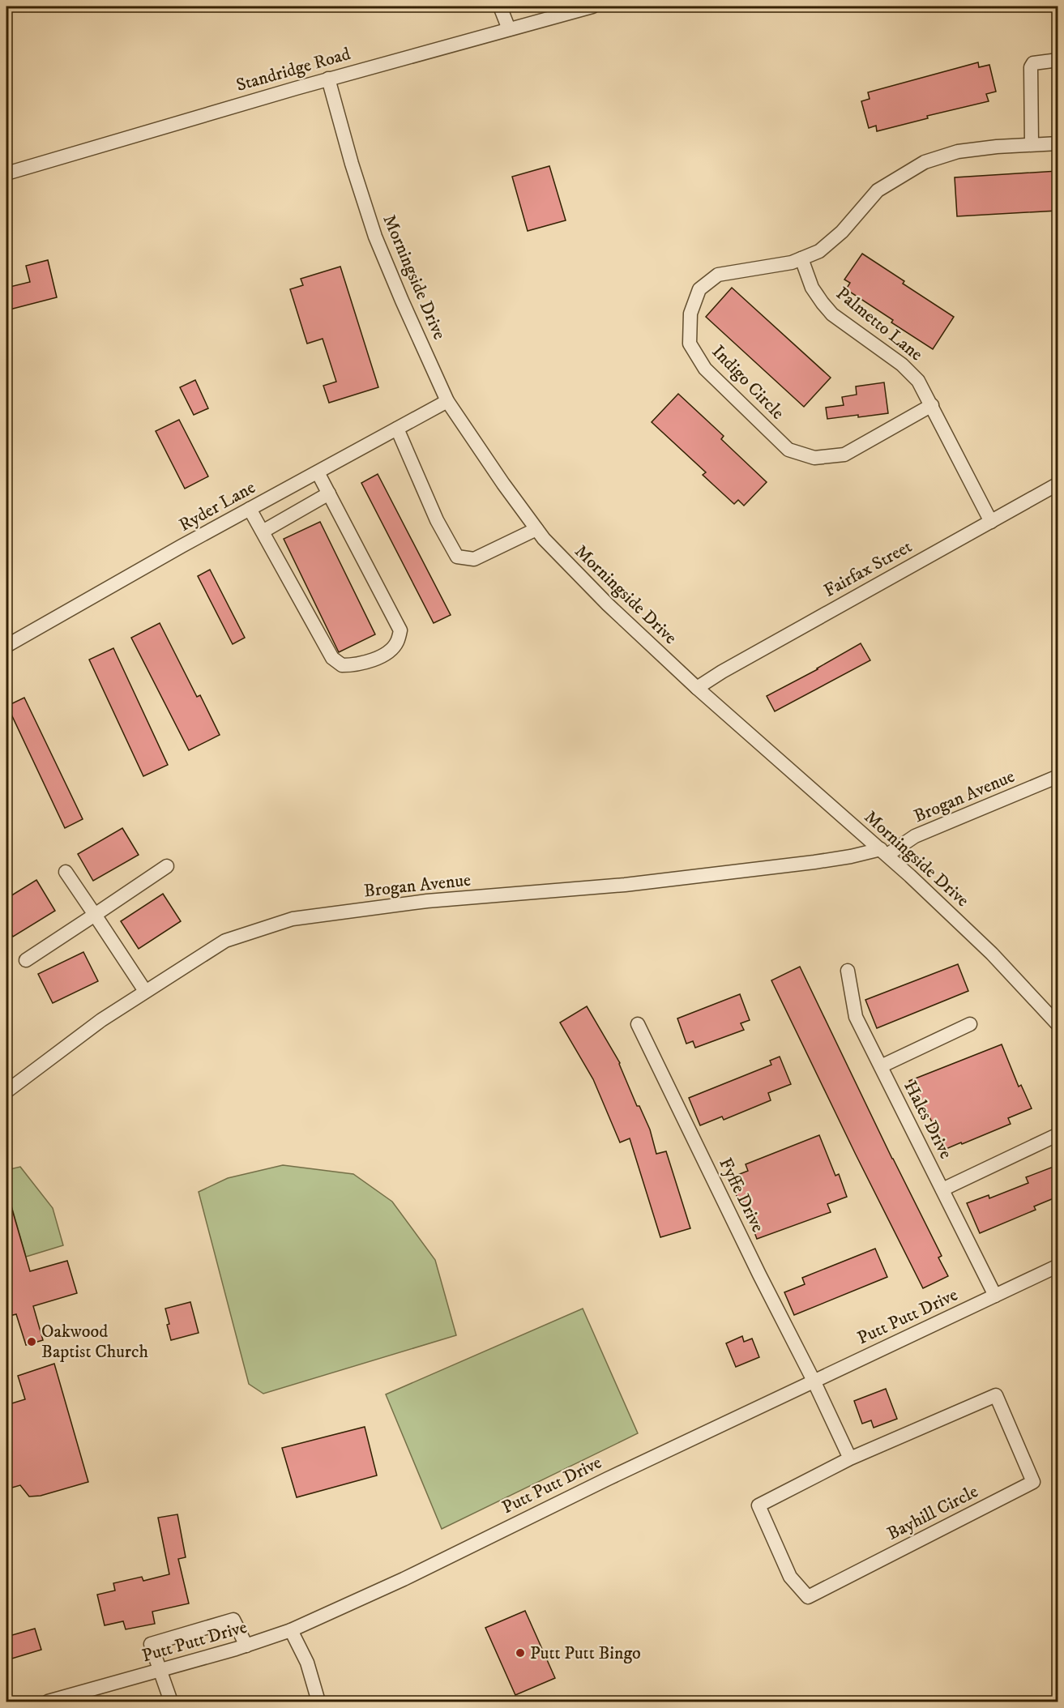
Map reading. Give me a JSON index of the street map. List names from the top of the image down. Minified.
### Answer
{"streets":{"street":["Standridge Road","Morningside Drive","Palmetto Lane","Indigo Circle","Ryder Lane","Fairfax Street","Brogan Avenue","Hales Drive","Fyffe Drive","Putt Putt Drive","Bayhill Circle"]},"crossings":[["Standridge Road","Morningside Drive"],["Morningside Drive","Ryder Lane"],["Morningside Drive","Fairfax Street"],["Morningside Drive","Brogan Avenue"],["Palmetto Lane","Indigo Circle"],["Palmetto Lane","Fairfax Street"],["Hales Drive","Putt Putt Drive"],["Fyffe Drive","Putt Putt Drive"]],"places":["Oakwood Baptist Church","Putt Putt Bingo"]}
